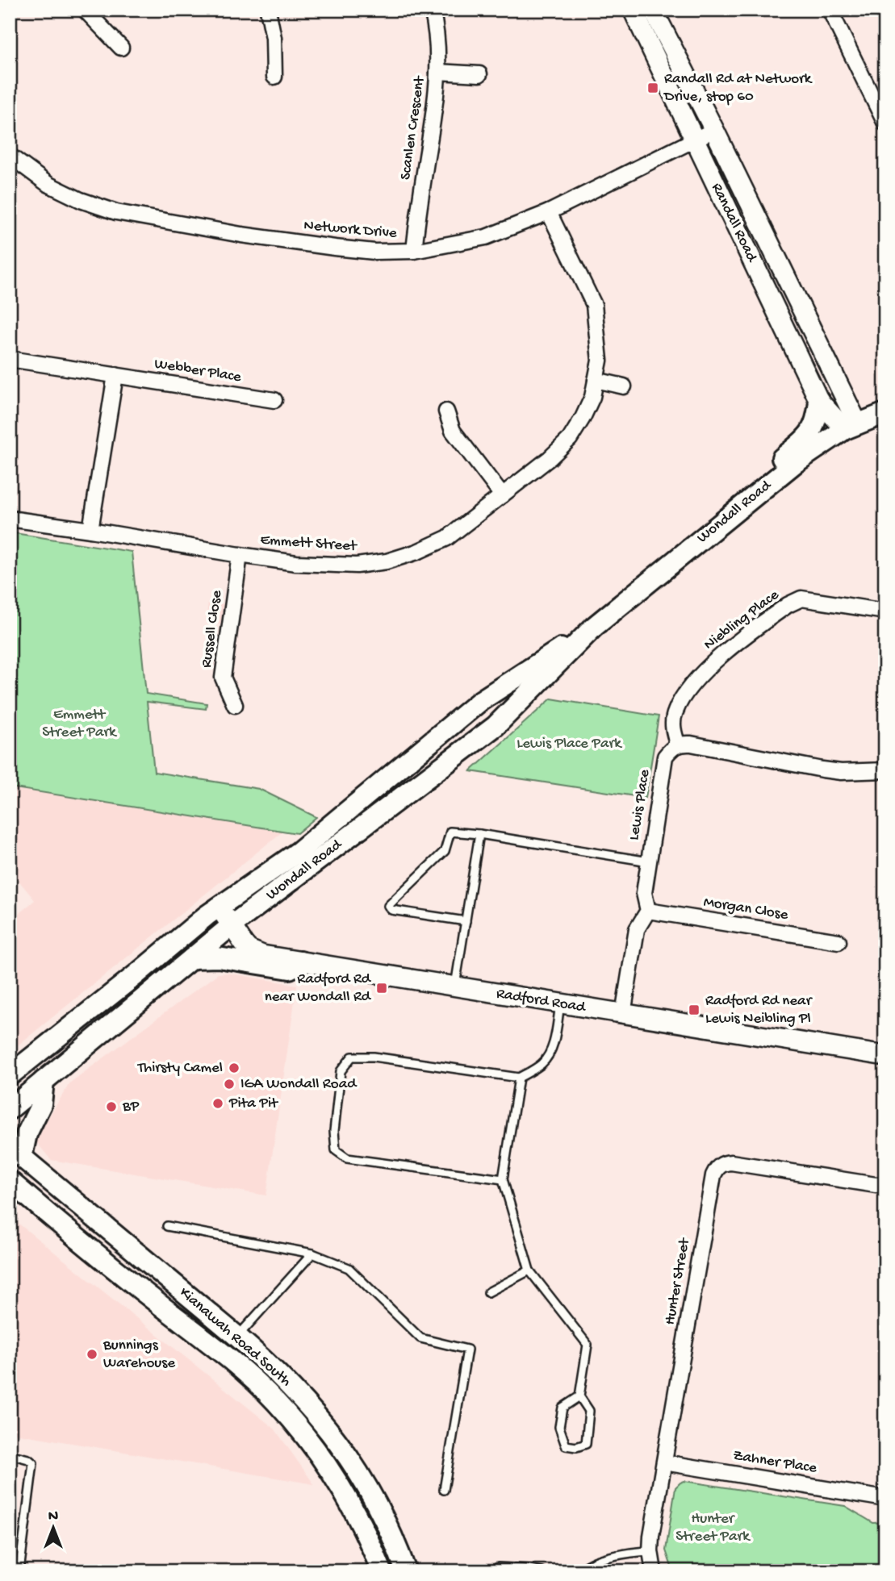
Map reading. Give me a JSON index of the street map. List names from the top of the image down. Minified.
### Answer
{"streets":{"main road":["Wondall Road","Kianawah Road South"],"street":["Scanlen Crescent","Randall Road","Network Drive","Webber Place","Emmett Street","Niebling Place","Russell Close","Lewis Place","Morgan Close","Radford Road","Hunter Street","Zahner Place"]},"crossings":[["Scanlen Crescent","Network Drive"],["Randall Road","Network Drive"],["Randall Road","Wondall Road"],["Network Drive","Emmett Street"],["Wondall Road","Radford Road"],["Emmett Street","Russell Close"],["Niebling Place","Lewis Place"],["Lewis Place","Morgan Close"],["Hunter Street","Zahner Place"]],"parks":["Emmett Street Park","Lewis Place Park","Hunter Street Park"],"places":{"transit":["Randall Rd at Network Drive, stop 60","Radford Rd near Wondall Rd","Radford Rd near Lewis Neibling Pl"],"other":["Thirsty Camel","IGA Wondall Road","Pita Pit","BP","Bunnings Warehouse"]},"north":"top"}
